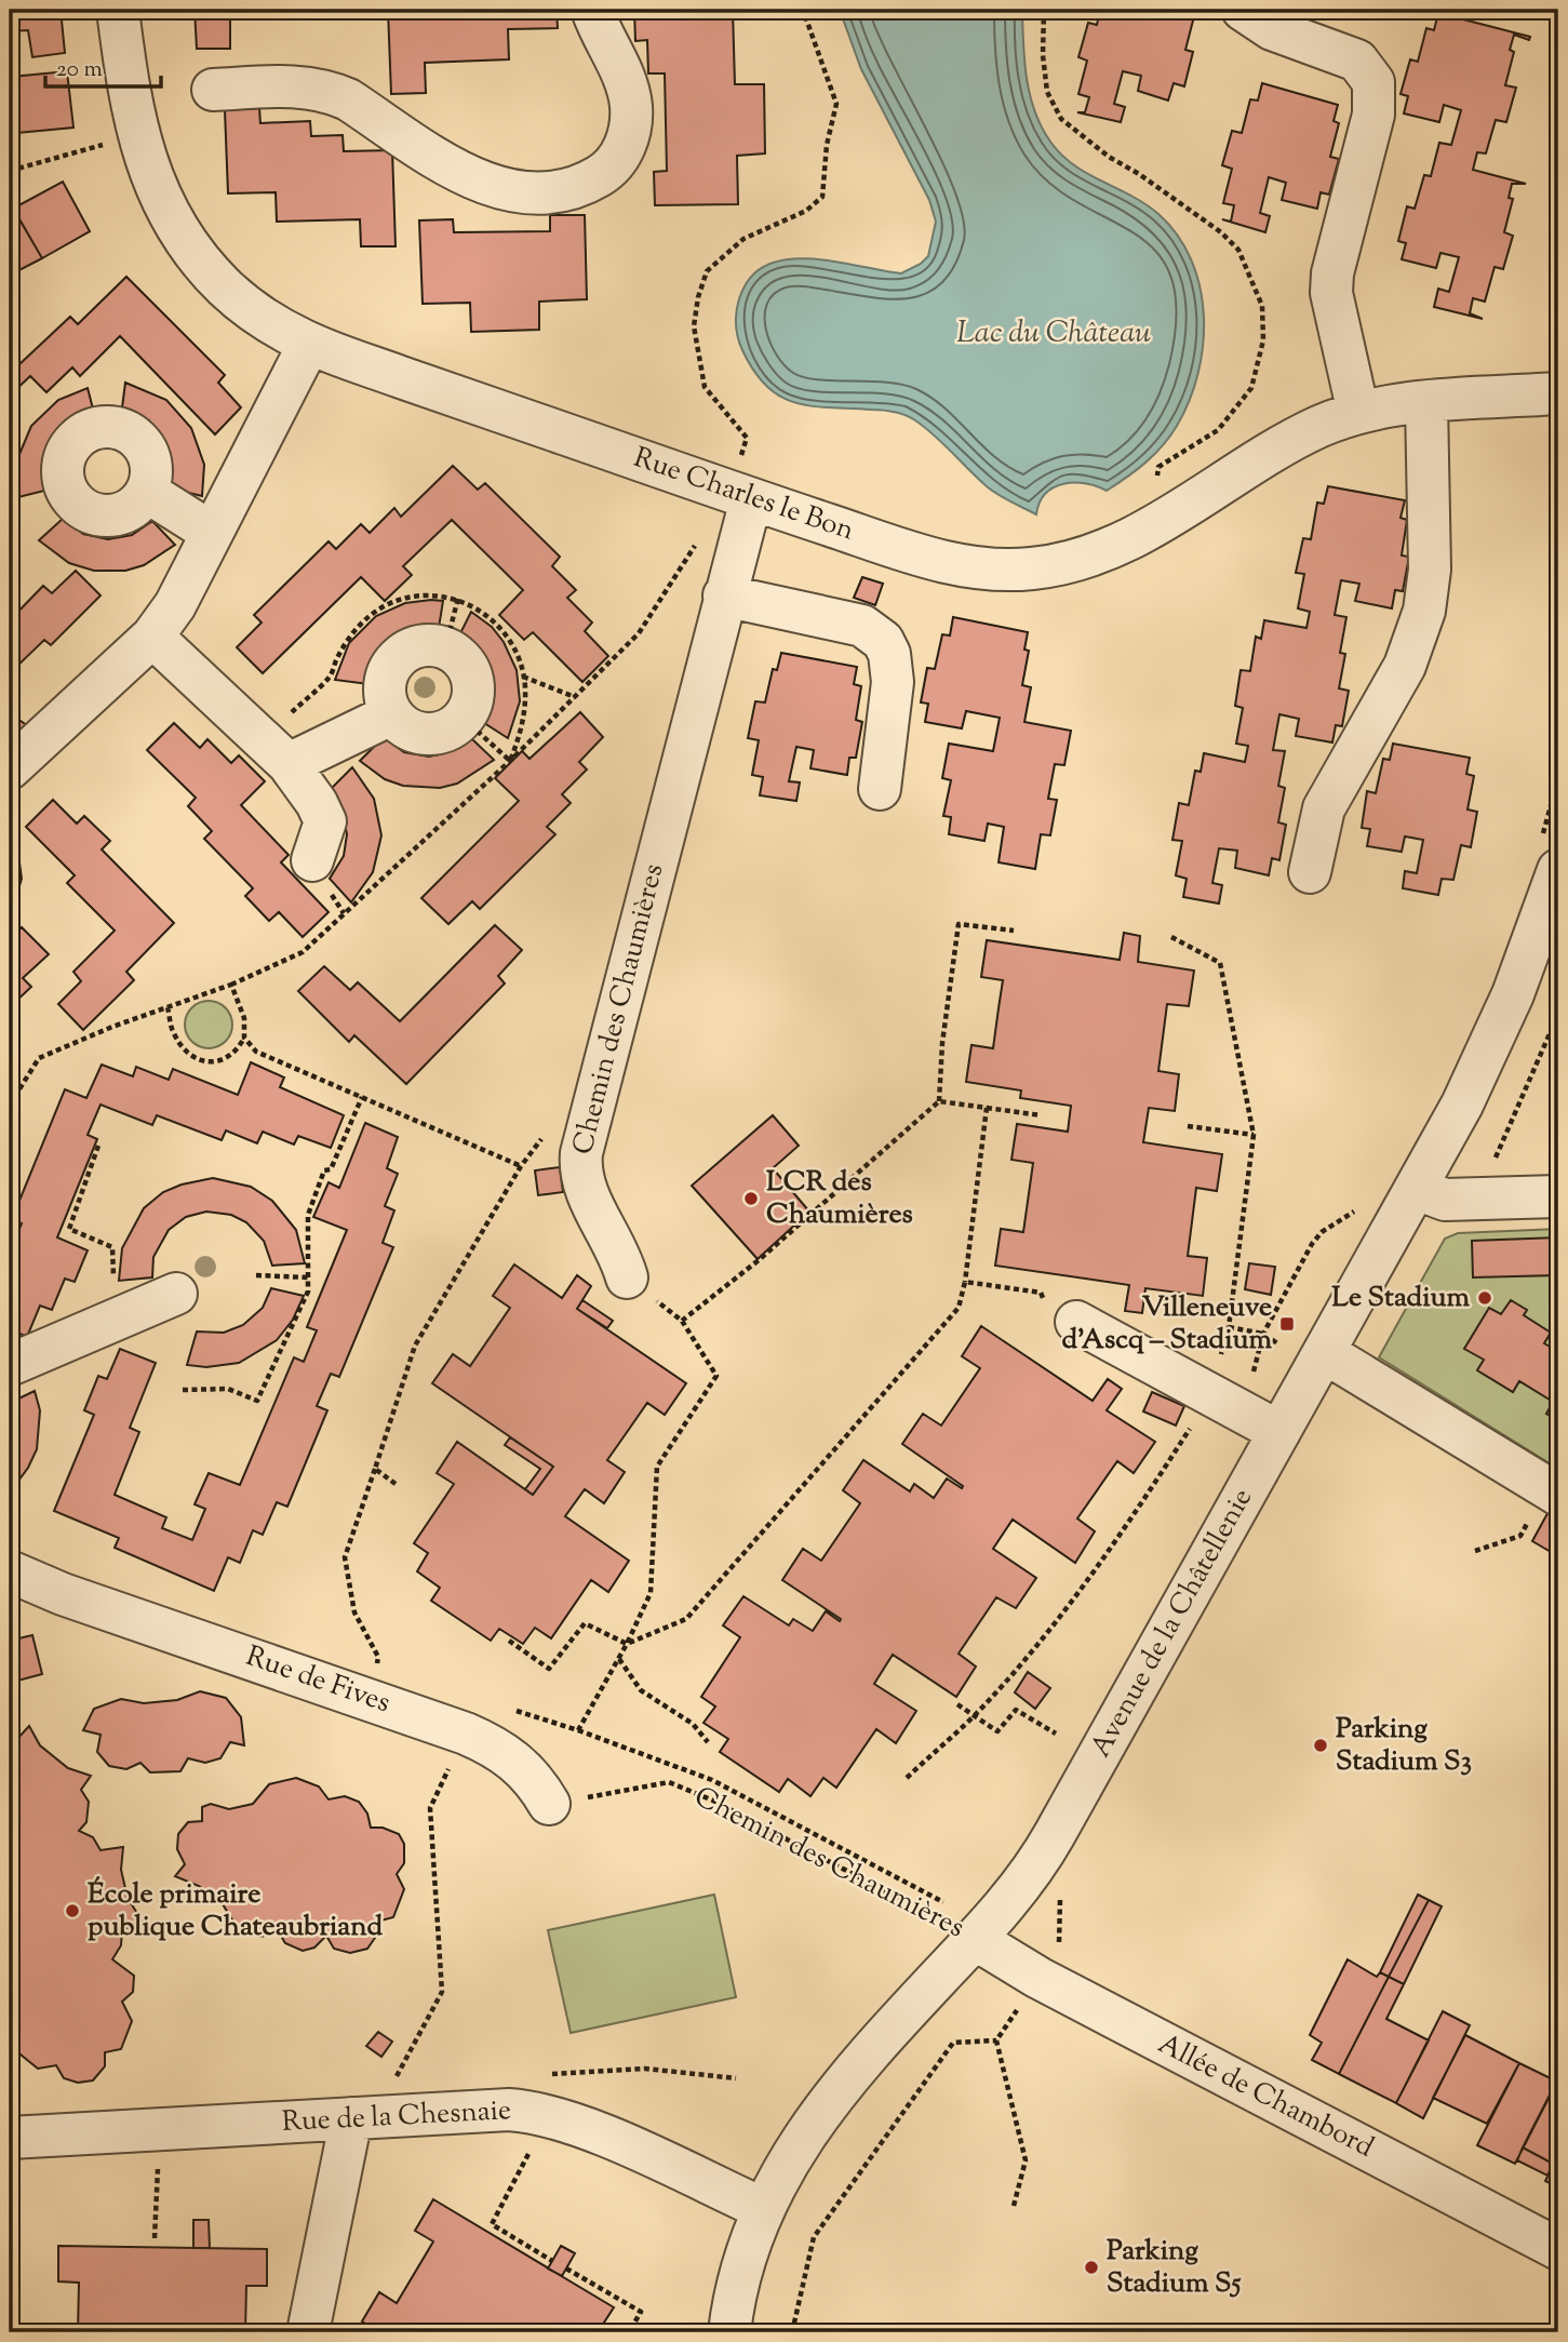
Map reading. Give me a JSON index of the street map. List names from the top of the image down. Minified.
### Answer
{"streets":{"street":["Rue Charles le Bon","Chemin des Chaumières","Avenue de la Châtellenie","Rue de Fives","Allée de Chambord","Rue de la Chesnaie"]},"crossings":[["Rue Charles le Bon","Chemin des Chaumières"],["Chemin des Chaumières","Avenue de la Châtellenie"],["Chemin des Chaumières","Rue de Fives"],["Chemin des Chaumières","Allée de Chambord"],["Avenue de la Châtellenie","Allée de Chambord"],["Avenue de la Châtellenie","Rue de la Chesnaie"]],"water":["Lac du Château"],"places":{"other":["LCR des Chaumières","Le Stadium","Parking Stadium S3","École primaire publique Chateaubriand","Parking Stadium S5"],"transit":["Villeneuve d'Ascq – Stadium"]},"scale_bar":"20 m"}
